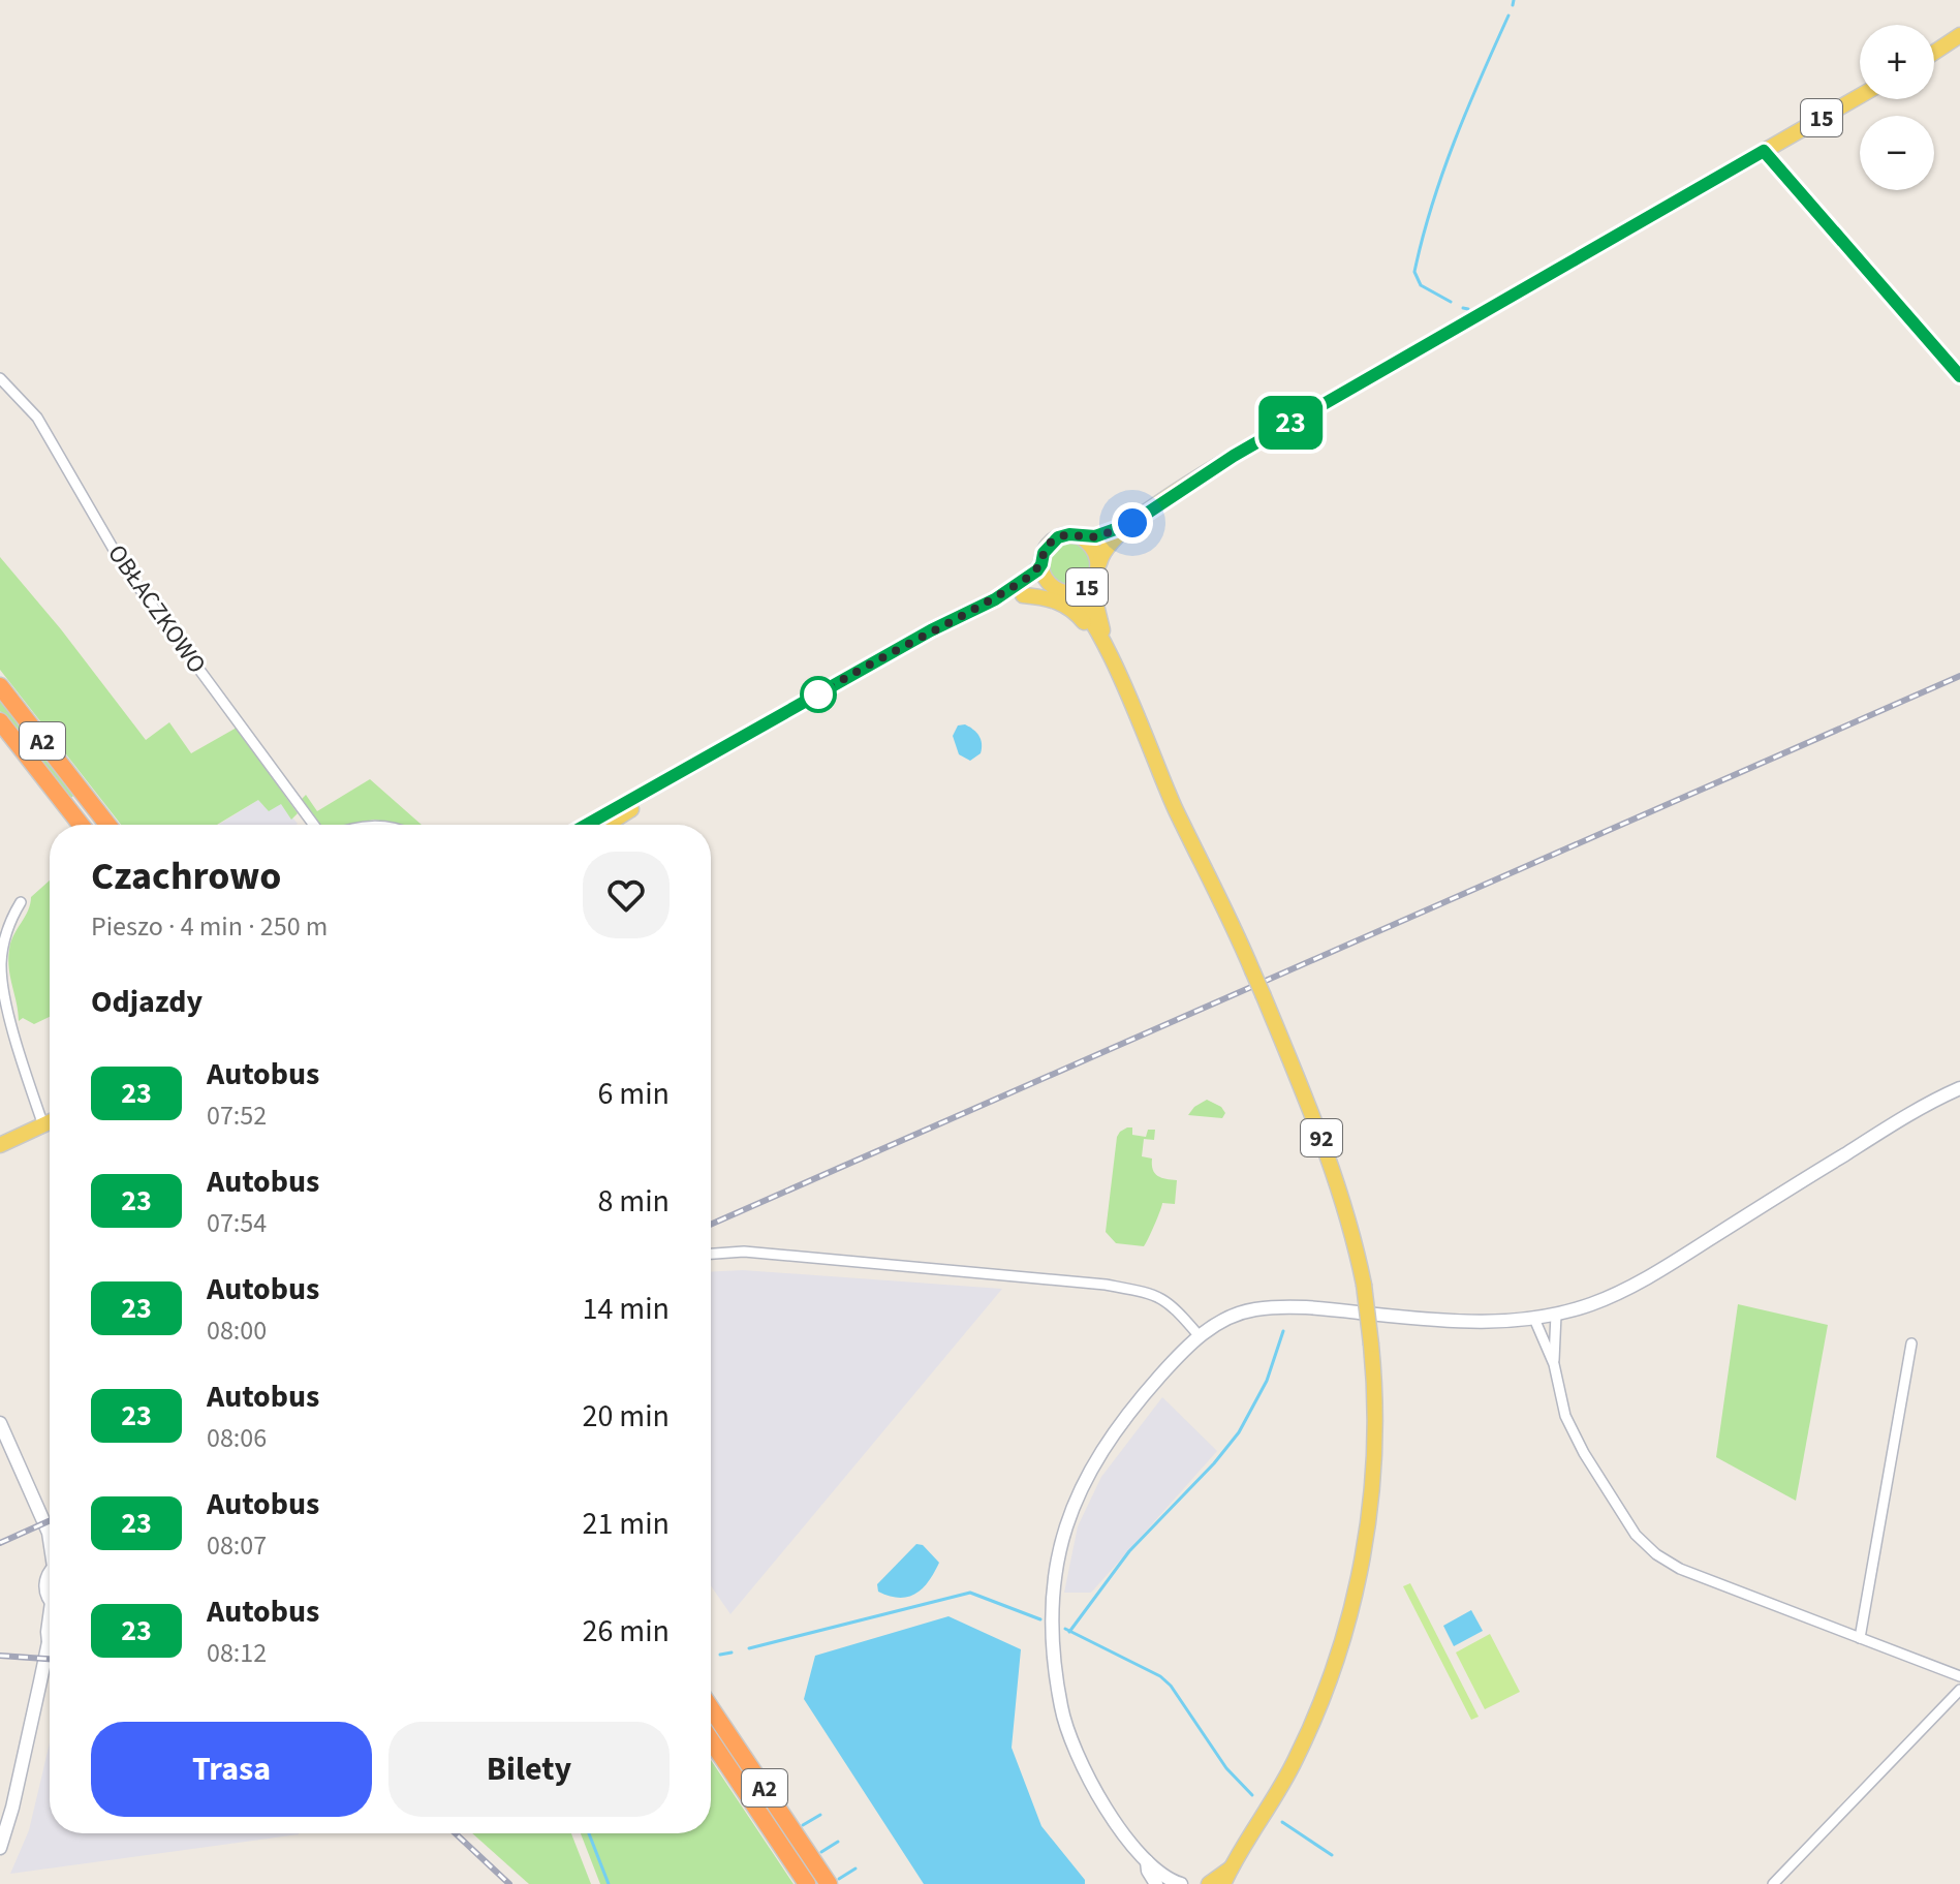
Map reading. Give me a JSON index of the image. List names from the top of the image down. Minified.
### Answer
{"streets":{"highway":["A2"],"main road":["15","92"],"street":["OBŁACZKOWO"]},"crossings":[["15","92"]],"lines":["bus line 23"],"page":{"on_map":"23","map_buttons":["+","−"],"heading":[["Czachrowo","Pieszo · 4 min · 250 m"],"Odjazdy"],"list":[{"mark":"23","name":"Autobus","note":"07:52","value":"6 min"},{"mark":"23","name":"Autobus","note":"07:54","value":"8 min"},{"mark":"23","name":"Autobus","note":"08:00","value":"14 min"},{"mark":"23","name":"Autobus","note":"08:06","value":"20 min"},{"mark":"23","name":"Autobus","note":"08:07","value":"21 min"},{"mark":"23","name":"Autobus","note":"08:12","value":"26 min"}],"buttons":["Trasa","Bilety"]}}
